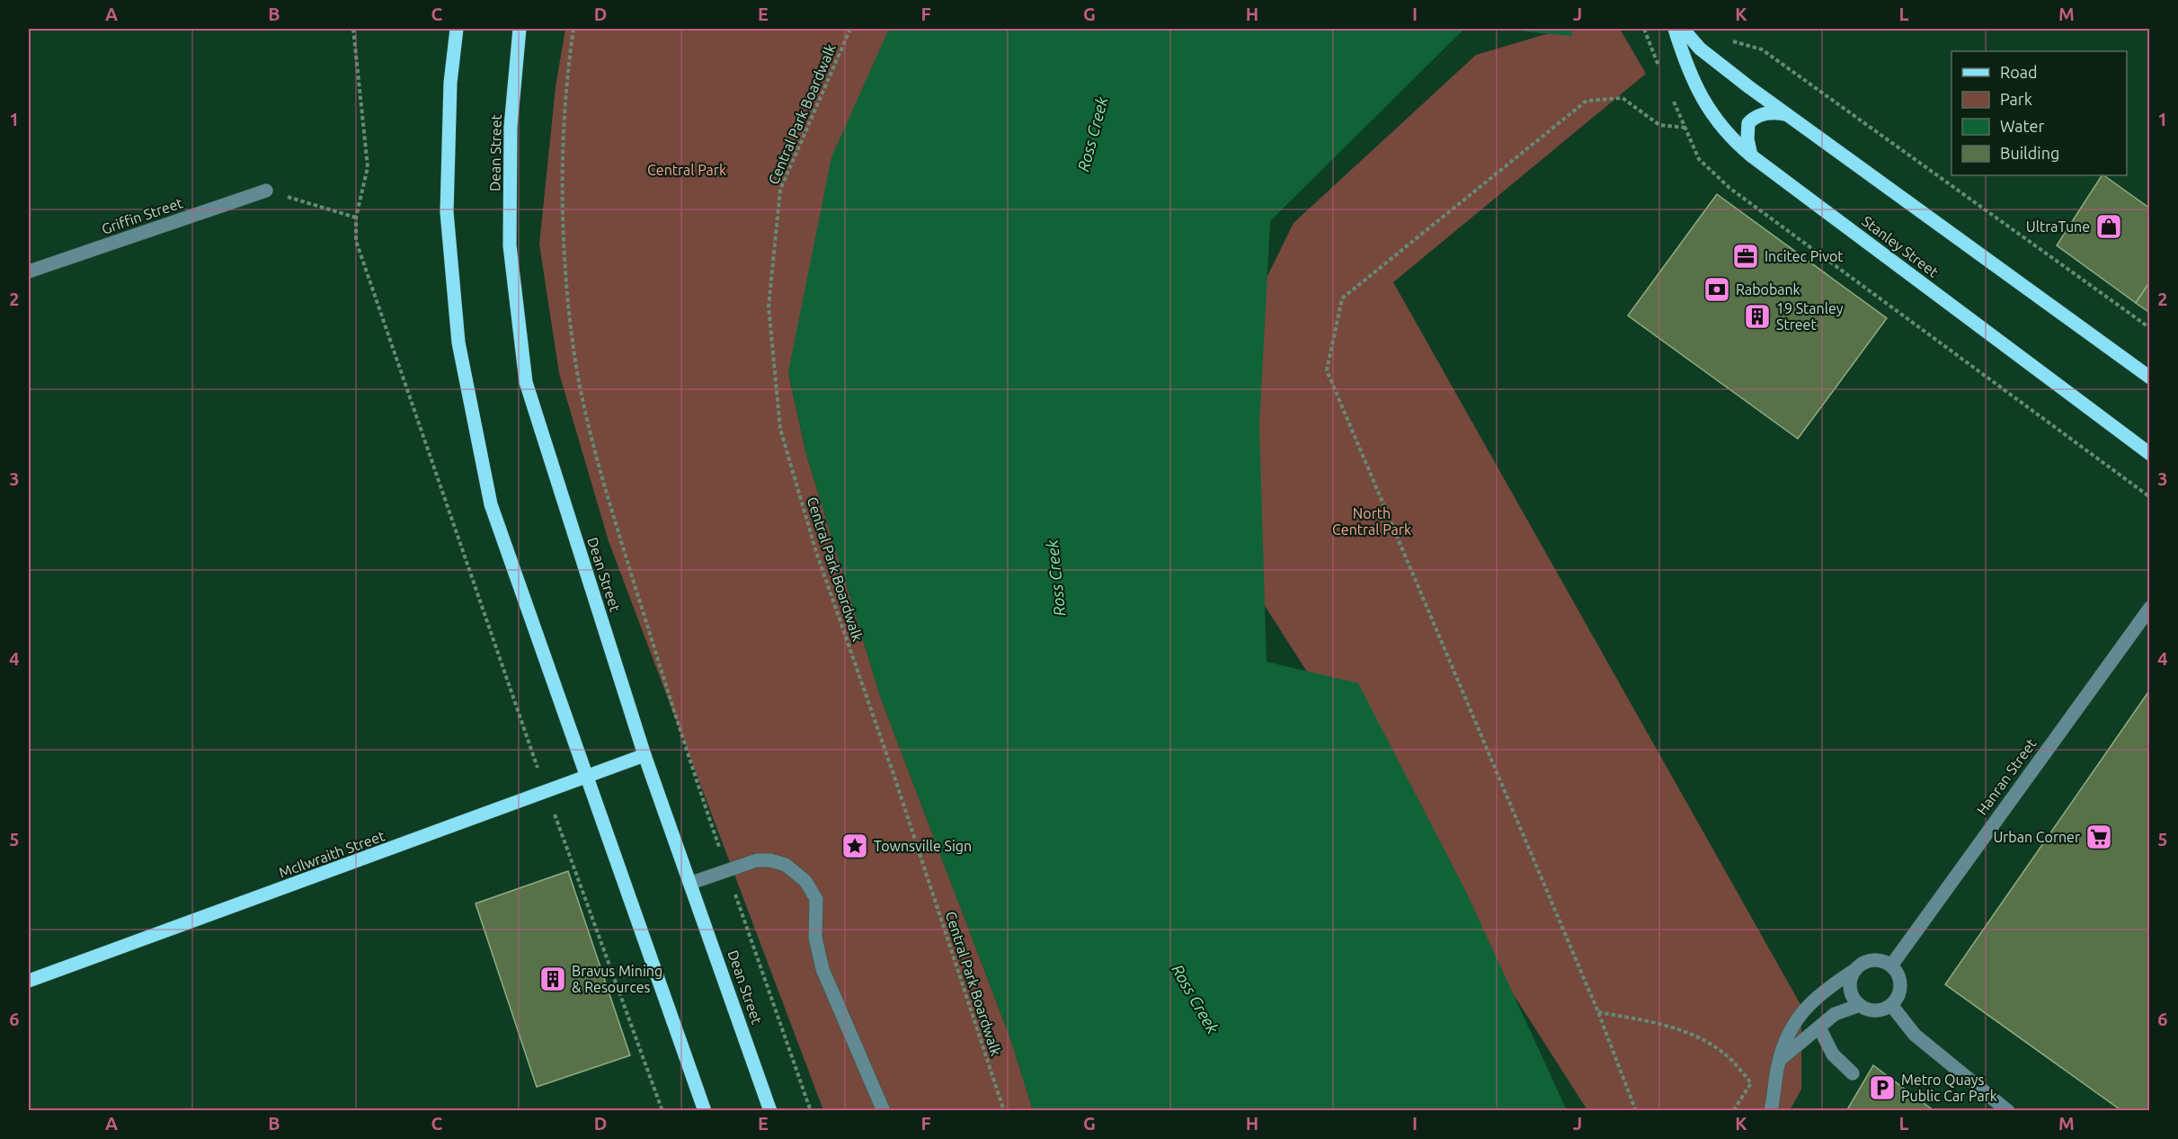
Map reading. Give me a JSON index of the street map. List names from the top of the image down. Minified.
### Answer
{"streets":{"main road":["Dean Street","Stanley Street","McIlwraith Street"],"street":["Griffin Street","Hanran Street"],"path":["Central Park Boardwalk"]},"crossings":[["Dean Street","McIlwraith Street"]],"water":["Ross Creek"],"parks":["Central Park","North Central Park"],"places":{"shop":["UltraTune"],"office":["Incitec Pivot"],"bank":["Rabobank"],"building":["19 Stanley Street","Bravus Mining & Resources"],"supermarket":["Urban Corner"],"place":["Townsville Sign"],"parking":["Metro Quays Public Car Park"]},"legend":["Road","Park","Water","Building"],"grid":{"columns":["A","B","C","D","E","F","G","H","I","J","K","L","M"],"rows":["1","2","3","4","5","6"]}}
